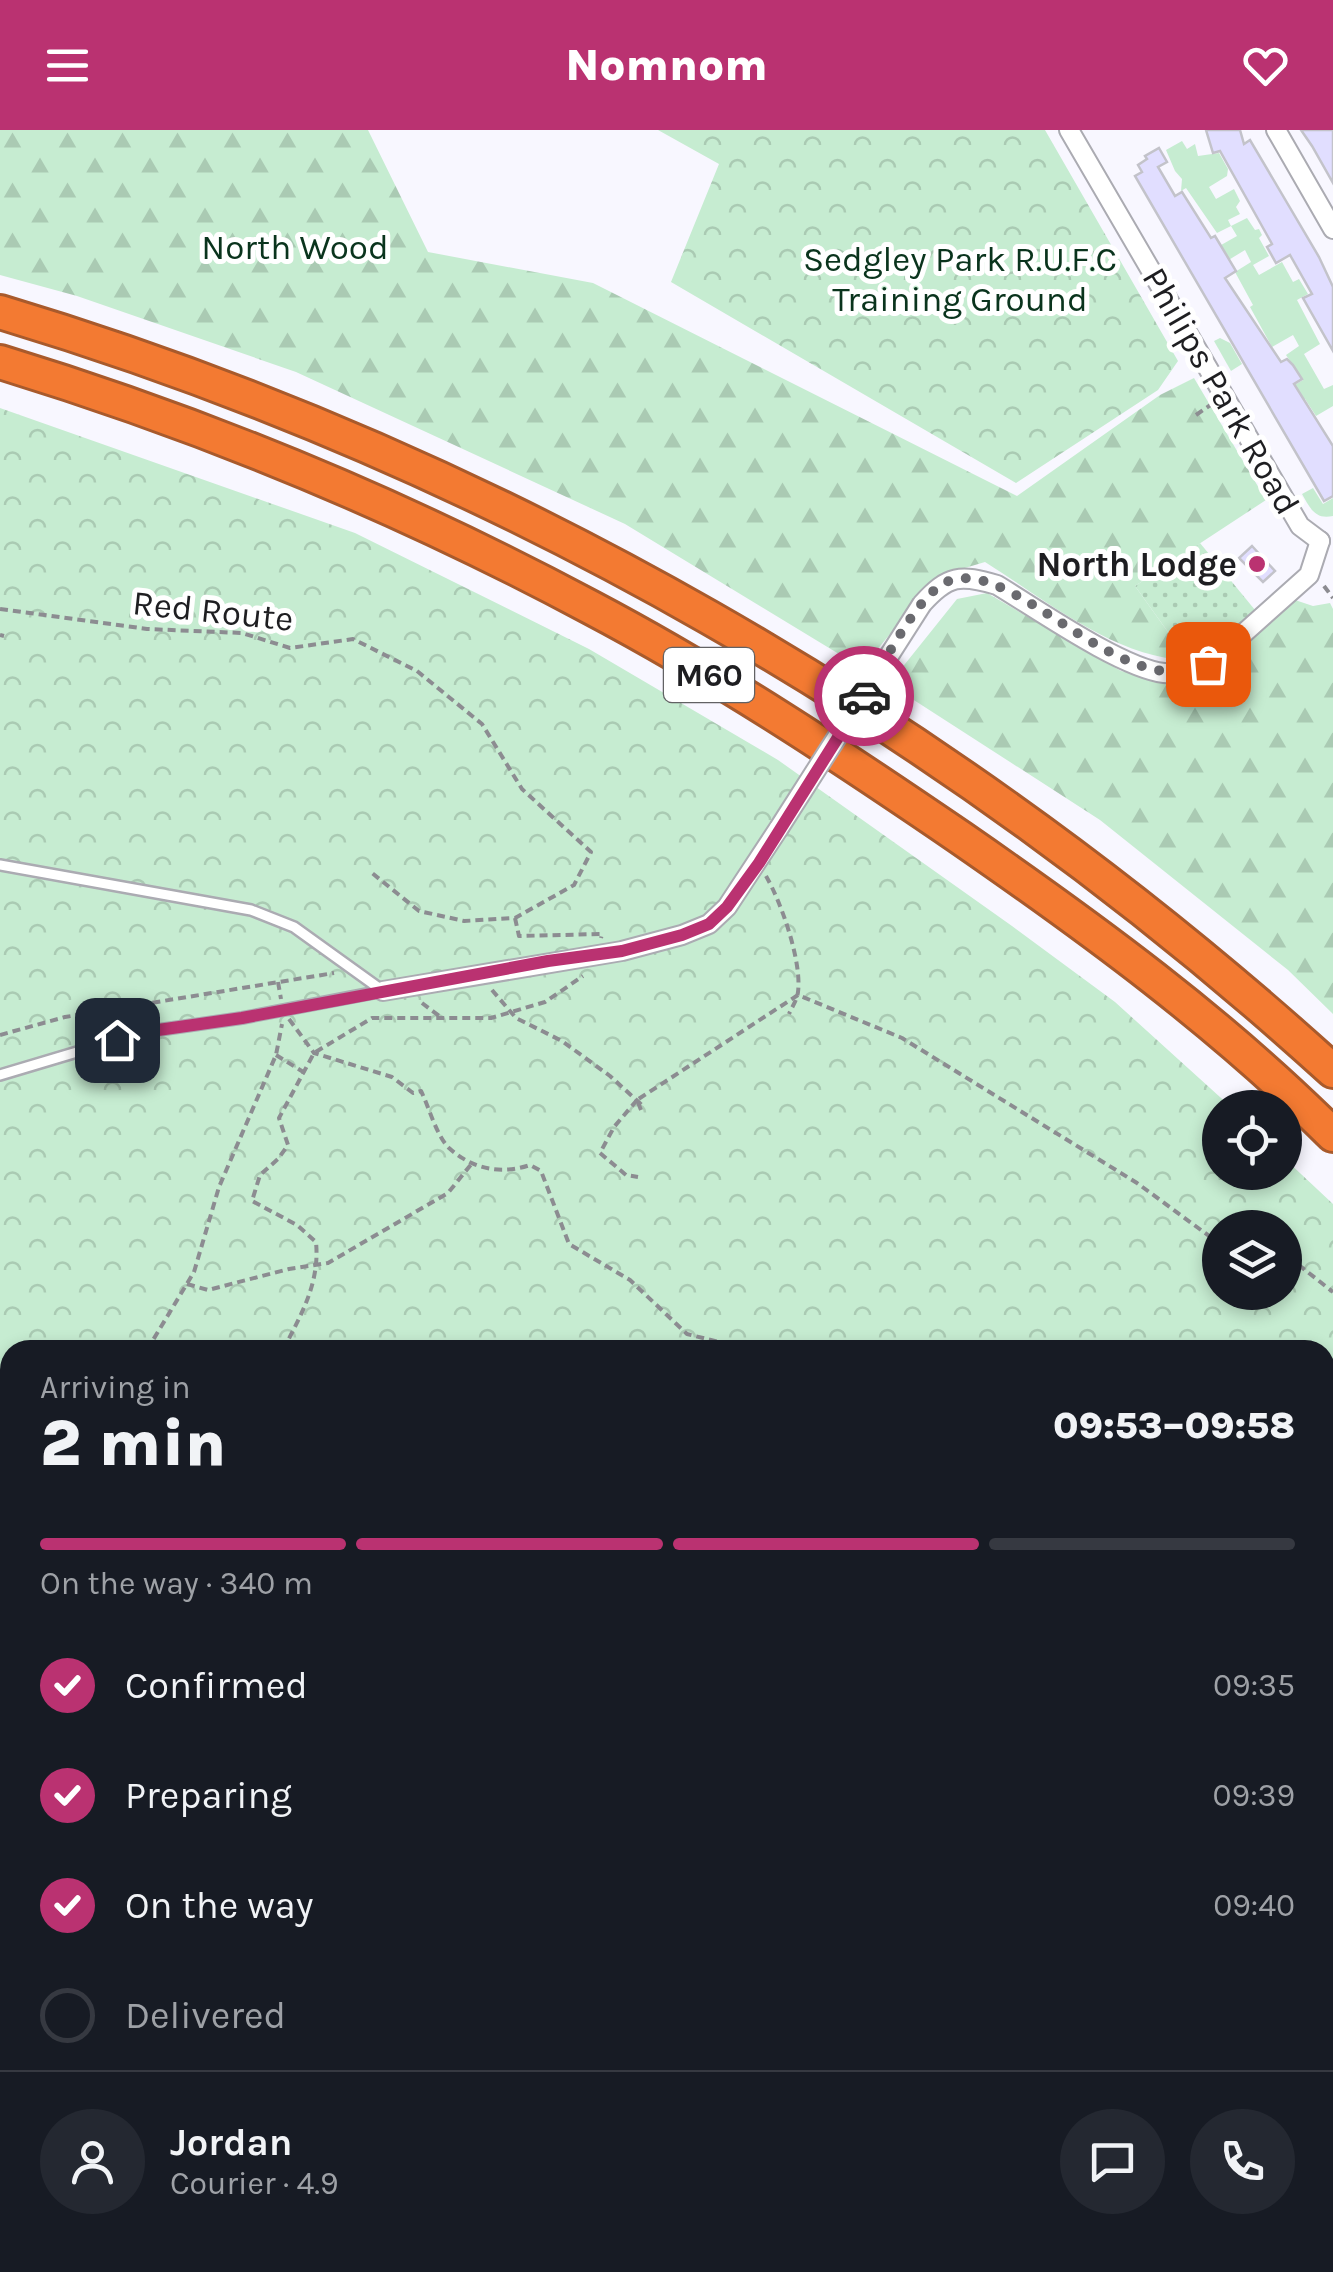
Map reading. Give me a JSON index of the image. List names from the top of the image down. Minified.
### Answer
{"streets":{"highway":["M60"],"street":["Philips Park Road"],"path":["Red Route"]},"parks":["North Wood","Sedgley Park R.U.F.C Training Ground"],"places":["North Lodge"],"page":{"header":"Nomnom","heading":["2 min","Arriving in","09:53–09:58"],"panel":["Jordan","Courier · 4.9"],"bar":"On the way · 340 m","list":[["Confirmed","09:35"],["Preparing","09:39"],["On the way","09:40"],"Delivered"]}}
